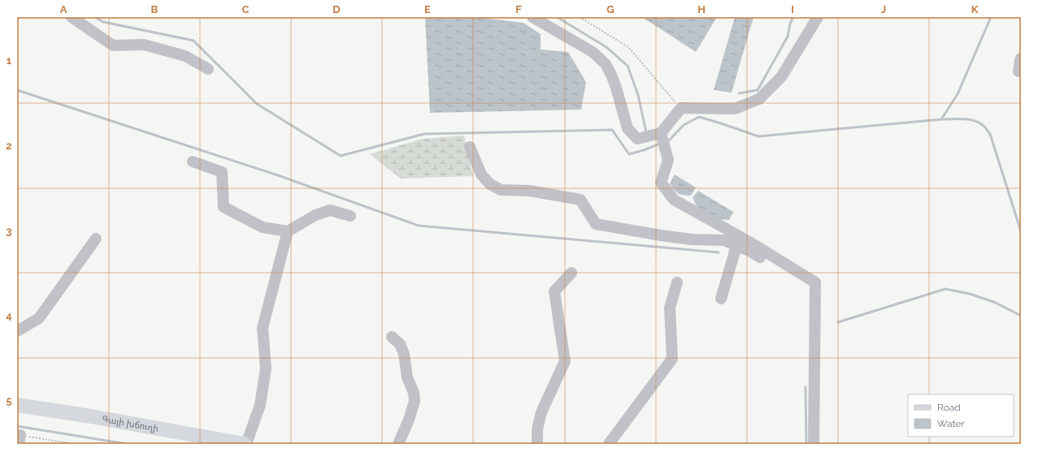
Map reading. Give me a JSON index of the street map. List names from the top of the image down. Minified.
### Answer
{"streets":{"main road":["Գայի խճուղի"]},"legend":["Road","Water"],"grid":{"columns":["A","B","C","D","E","F","G","H","I","J","K"],"rows":["1","2","3","4","5"]}}
